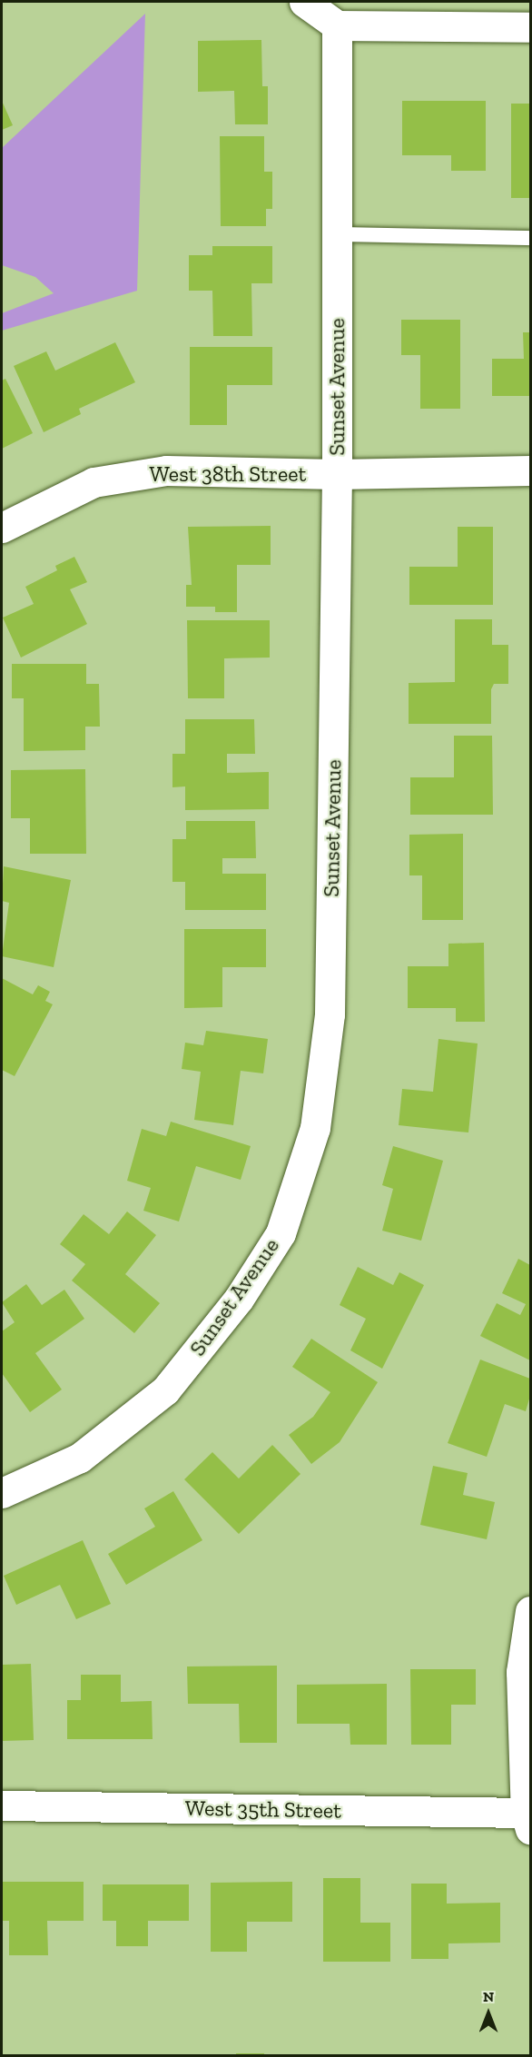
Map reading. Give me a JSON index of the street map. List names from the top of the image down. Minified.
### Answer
{"streets":{"street":["Sunset Avenue","West 38th Street","West 35th Street"]},"crossings":[["Sunset Avenue","West 38th Street"]],"north":"top"}
